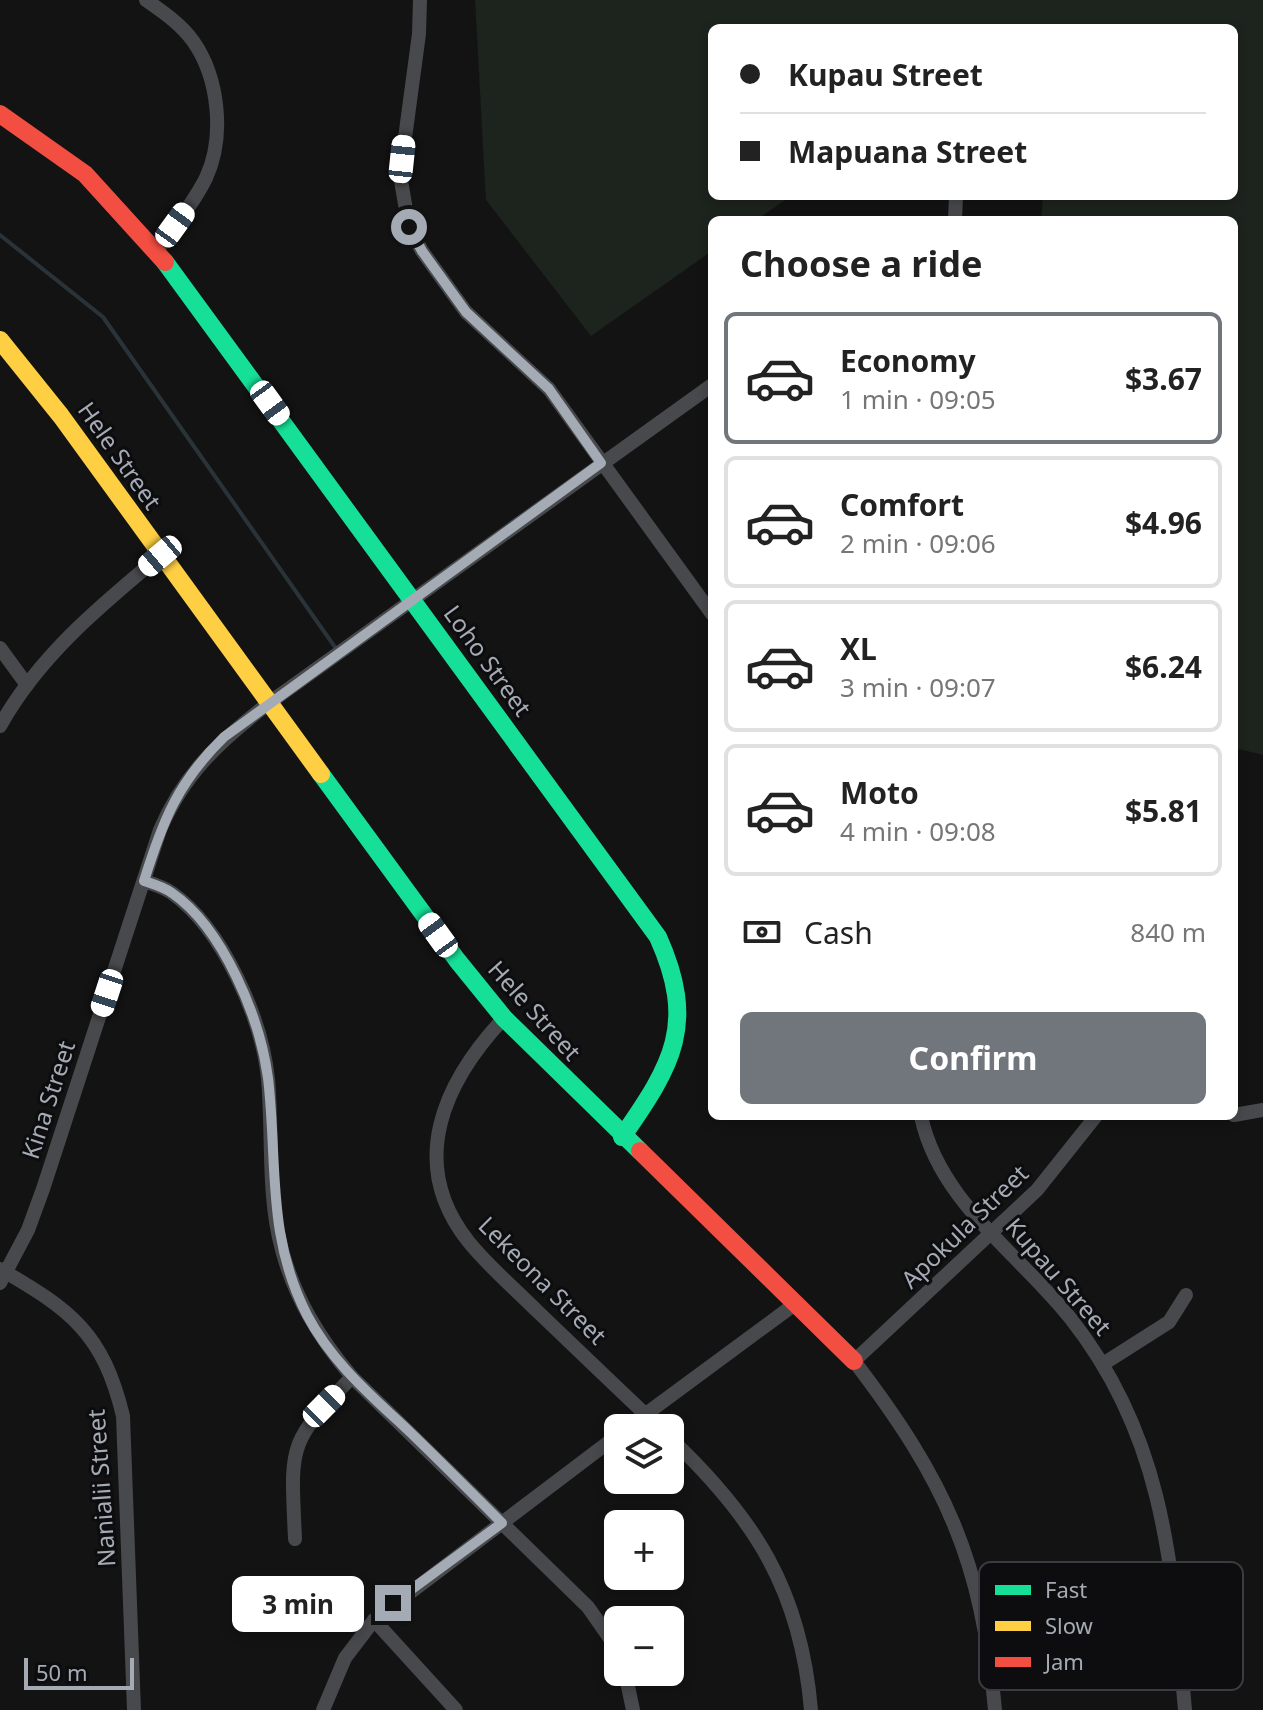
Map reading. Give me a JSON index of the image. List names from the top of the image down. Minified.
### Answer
{"streets":{"street":["Hele Street","Loho Street","Kina Street","Apokula Street","Kupau Street","Lekeona Street","Nanialii Street"]},"crossings":[["Hele Street","Loho Street"],["Hele Street","Kina Street"],["Hele Street","Apokula Street"],["Hele Street","Lekeona Street"],["Loho Street","Kina Street"],["Kina Street","Nanialii Street"],["Apokula Street","Kupau Street"]],"legend":["Fast","Slow","Jam"],"scale_bar":"50 m","page":{"banner":["Kupau Street","Mapuana Street"],"heading":"Choose a ride","list":[{"name":"Economy","note":"1 min · 09:05","value":"$3.67"},{"name":"Comfort","note":"2 min · 09:06","value":"$4.96"},{"name":"XL","note":"3 min · 09:07","value":"$6.24"},{"name":"Moto","note":"4 min · 09:08","value":"$5.81"}],"pay":["Cash","840 m"],"buttons":"Confirm","map_buttons":["+","−"],"bubble":"3 min","scale":"50 m"}}
